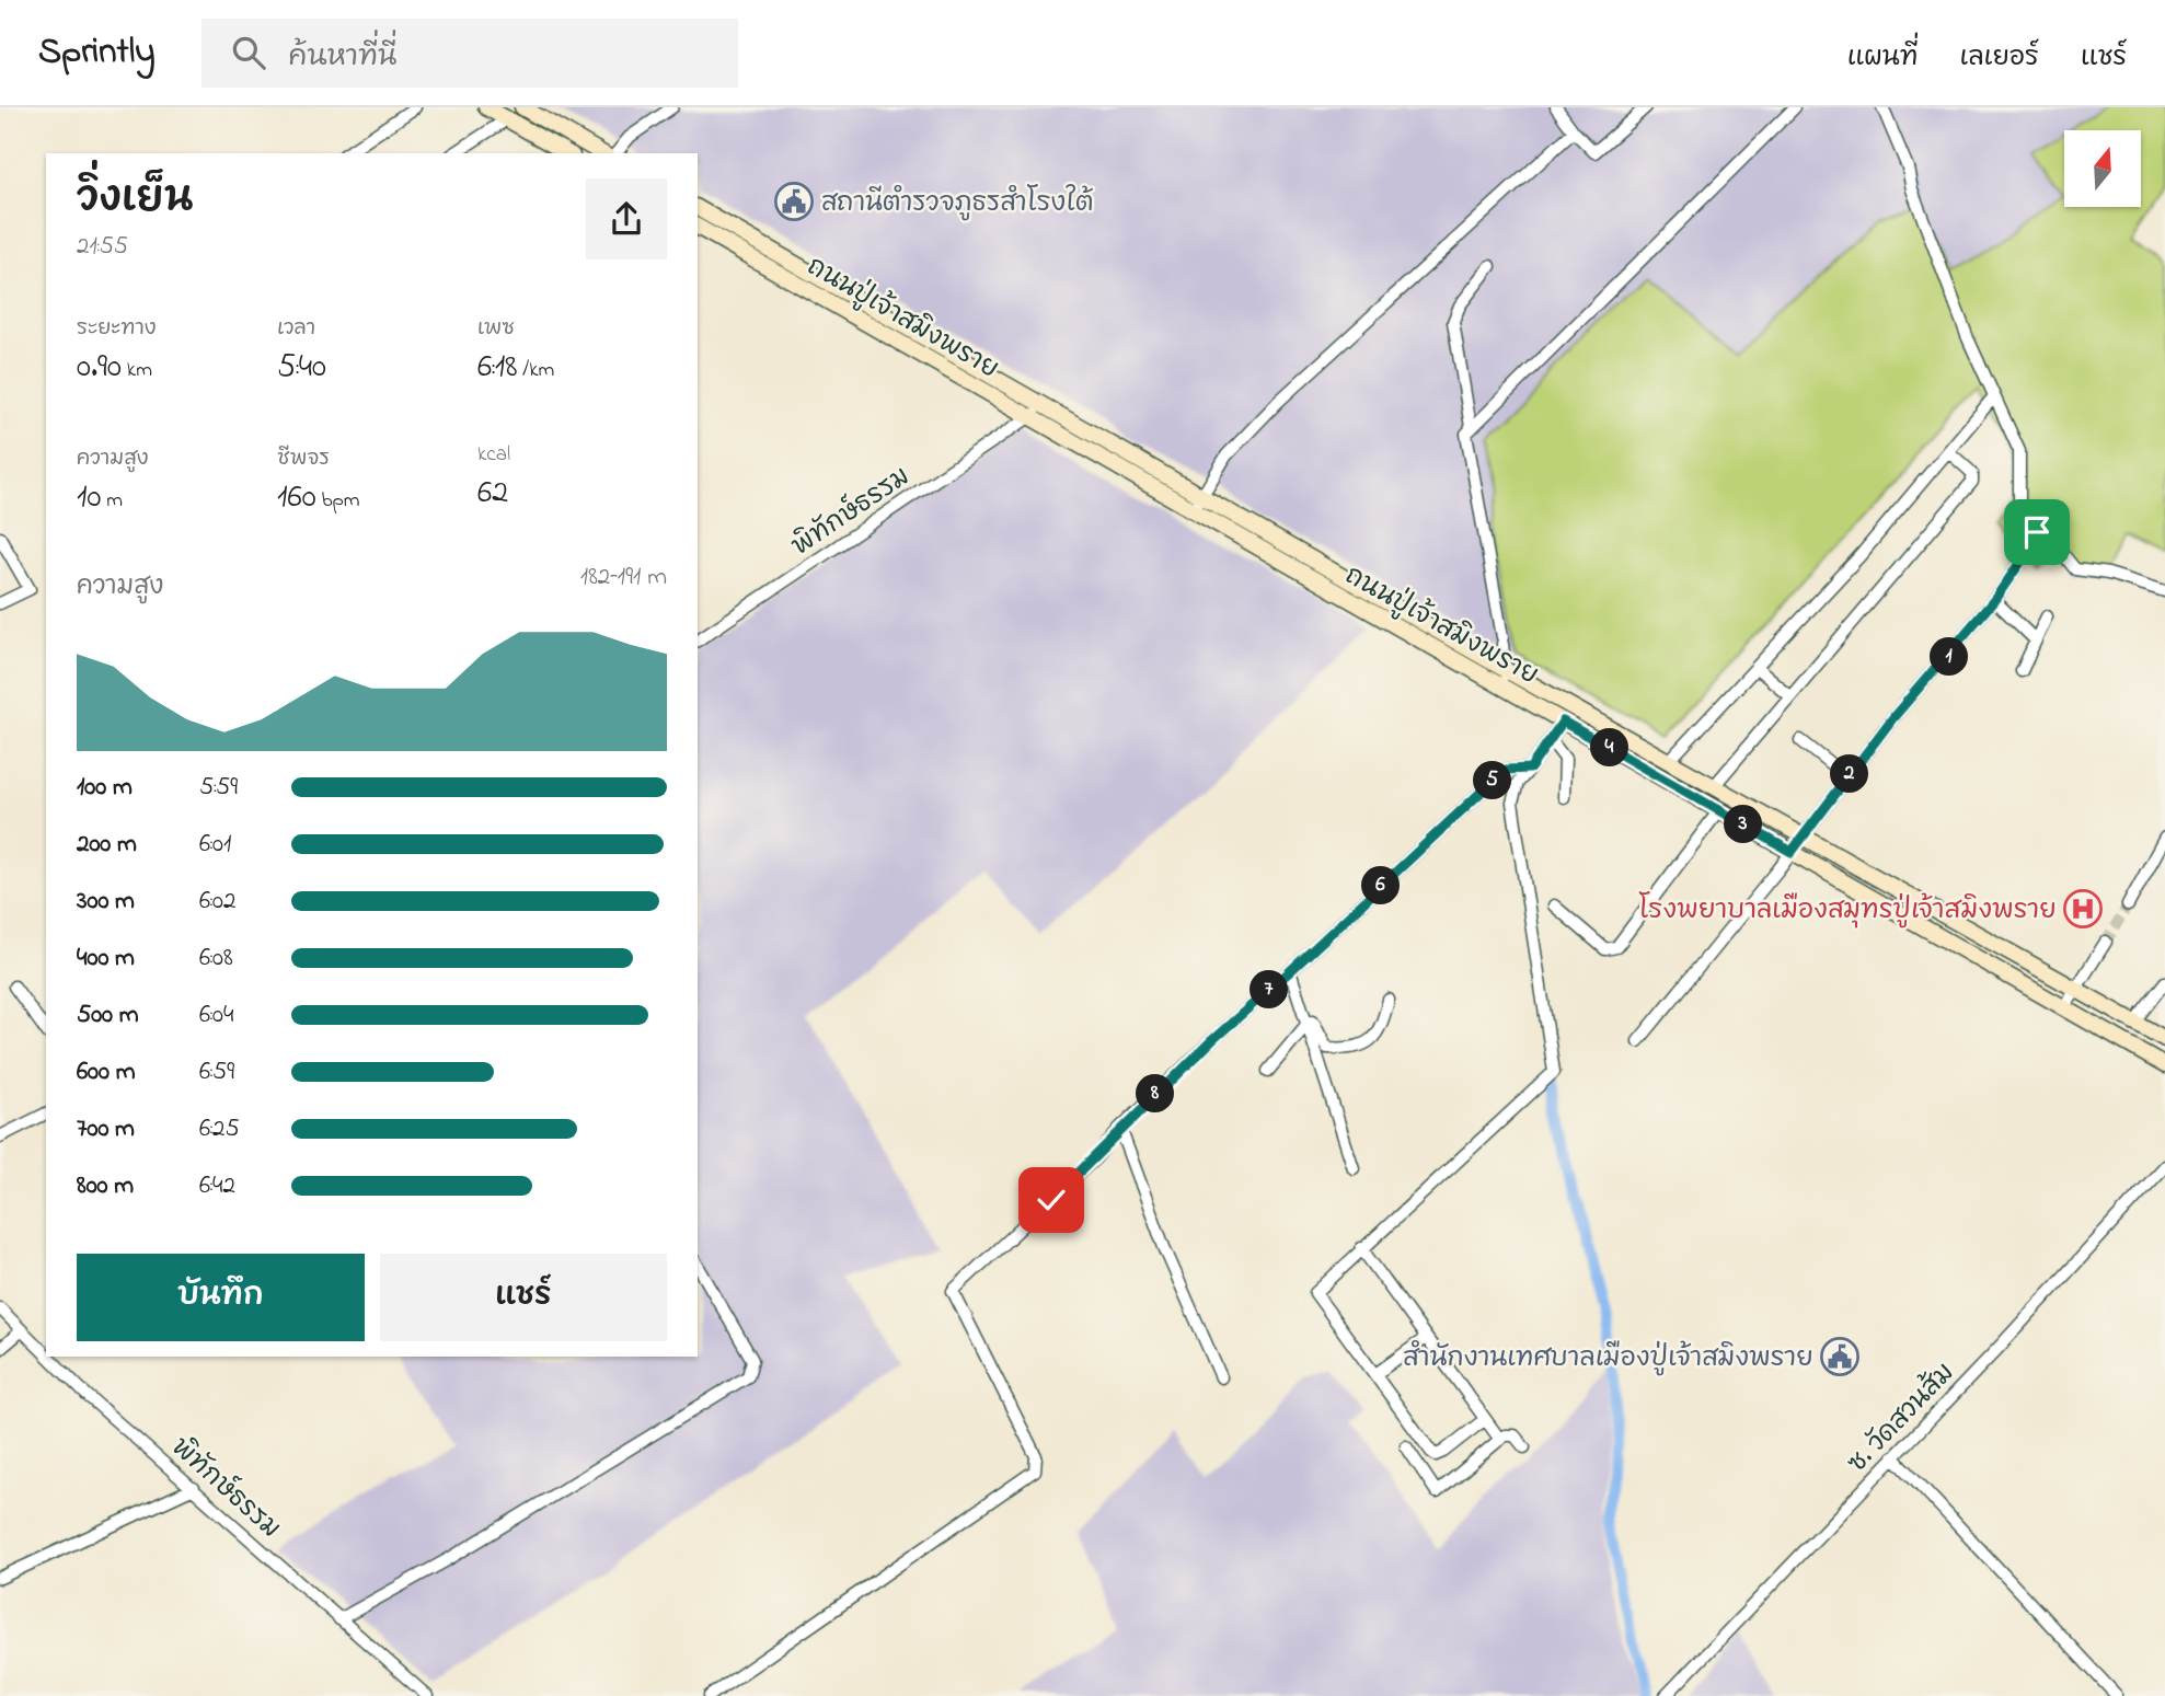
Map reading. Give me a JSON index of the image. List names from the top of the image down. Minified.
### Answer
{"streets":{"main road":["ถนนปู่เจ้าสมิงพราย"],"street":["พิทักษ์ธรรม","ซ. วัดสวนส้ม"]},"crossings":[["ถนนปู่เจ้าสมิงพราย","พิทักษ์ธรรม"]],"places":{"public building":["สถานีตำรวจภูธรสำโรงใต้","สำนักงานเทศบาลเมืองปู่เจ้าสมิงพราย"],"hospital":["โรงพยาบาลเมืองสมุทรปู่เจ้าสมิงพราย"]},"north":"top","page":{"header":"Sprintly","search":"ค้นหาที่นี่","nav":["แผนที่","เลเยอร์","แชร์"],"heading":["วิ่งเย็น","21:55"],"stats":[["ระยะทาง","0.90 km"],["เวลา","5:40"],["เพซ","6:18 /km"],["ความสูง","10 m"],["ชีพจร","160 bpm"],["kcal","62"]],"chart":["ความสูง","182–191 m"],"pins":["1","4","2","5","3","6","7","8"],"list":[{"name":"100 m","note":"5:59"},{"name":"200 m","note":"6:01"},{"name":"300 m","note":"6:02"},{"name":"400 m","note":"6:08"},{"name":"500 m","note":"6:04"},{"name":"600 m","note":"6:59"},{"name":"700 m","note":"6:25"},{"name":"800 m","note":"6:42"}],"buttons":["บันทึก","แชร์"]}}
